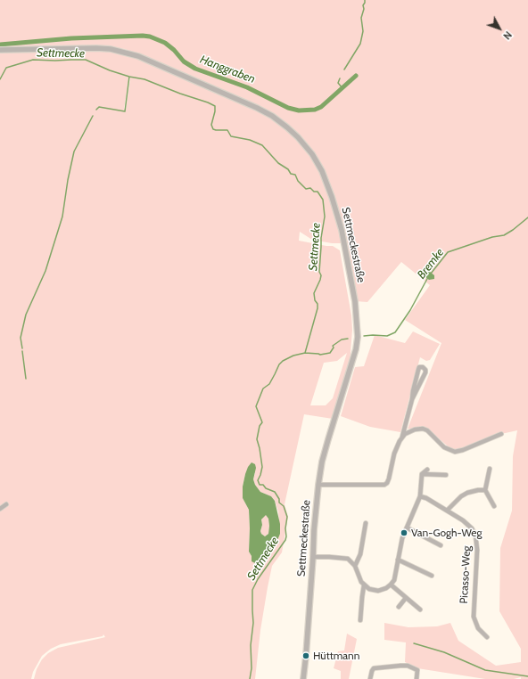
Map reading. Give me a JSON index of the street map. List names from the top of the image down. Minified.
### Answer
{"streets":{"street":["Settmeckestraße","Picasso-Weg"]},"water":["Settmecke","Hanggraben","Bremke"],"places":["Van-Gogh-Weg","Hüttmann"],"north":"bottom right"}
